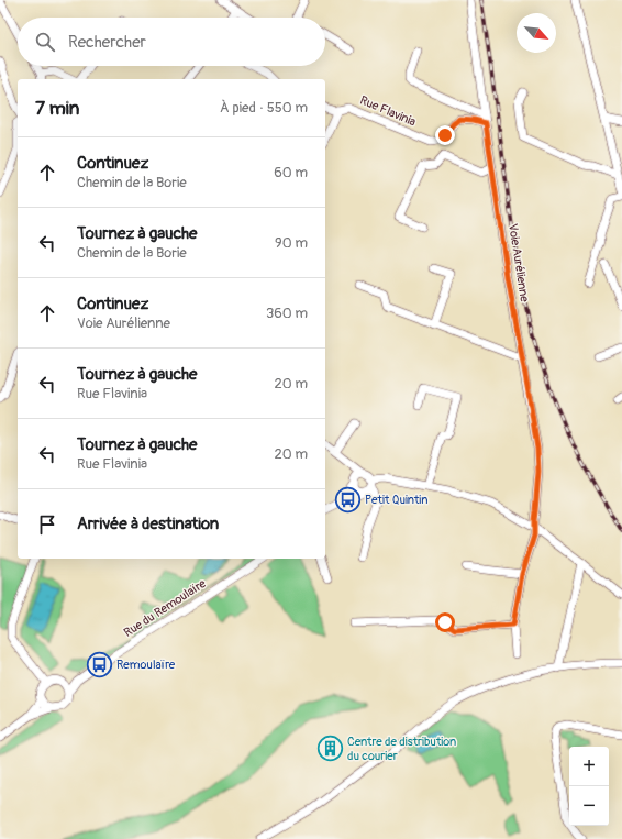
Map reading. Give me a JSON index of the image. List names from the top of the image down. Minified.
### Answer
{"streets":{"street":["Rue Flavinia","Voie Aurélienne","Rue du Remoulaïre"]},"crossings":[["Rue Flavinia","Voie Aurélienne"]],"places":{"bus stop":["Petit Quintin","Remoulaïre"],"building":["Centre de distribution du courier"]},"north":"bottom right","page":{"search":"Rechercher","heading":["7 min","À pied · 550 m"],"list":[["Continuez","Chemin de la Borie","60 m"],["Tournez à gauche","Chemin de la Borie","90 m"],["Continuez","Voie Aurélienne","360 m"],["Tournez à gauche","Rue Flavinia","20 m"],["Tournez à gauche","Rue Flavinia","20 m"],"Arrivée à destination"],"map_buttons":["+","−"]}}
